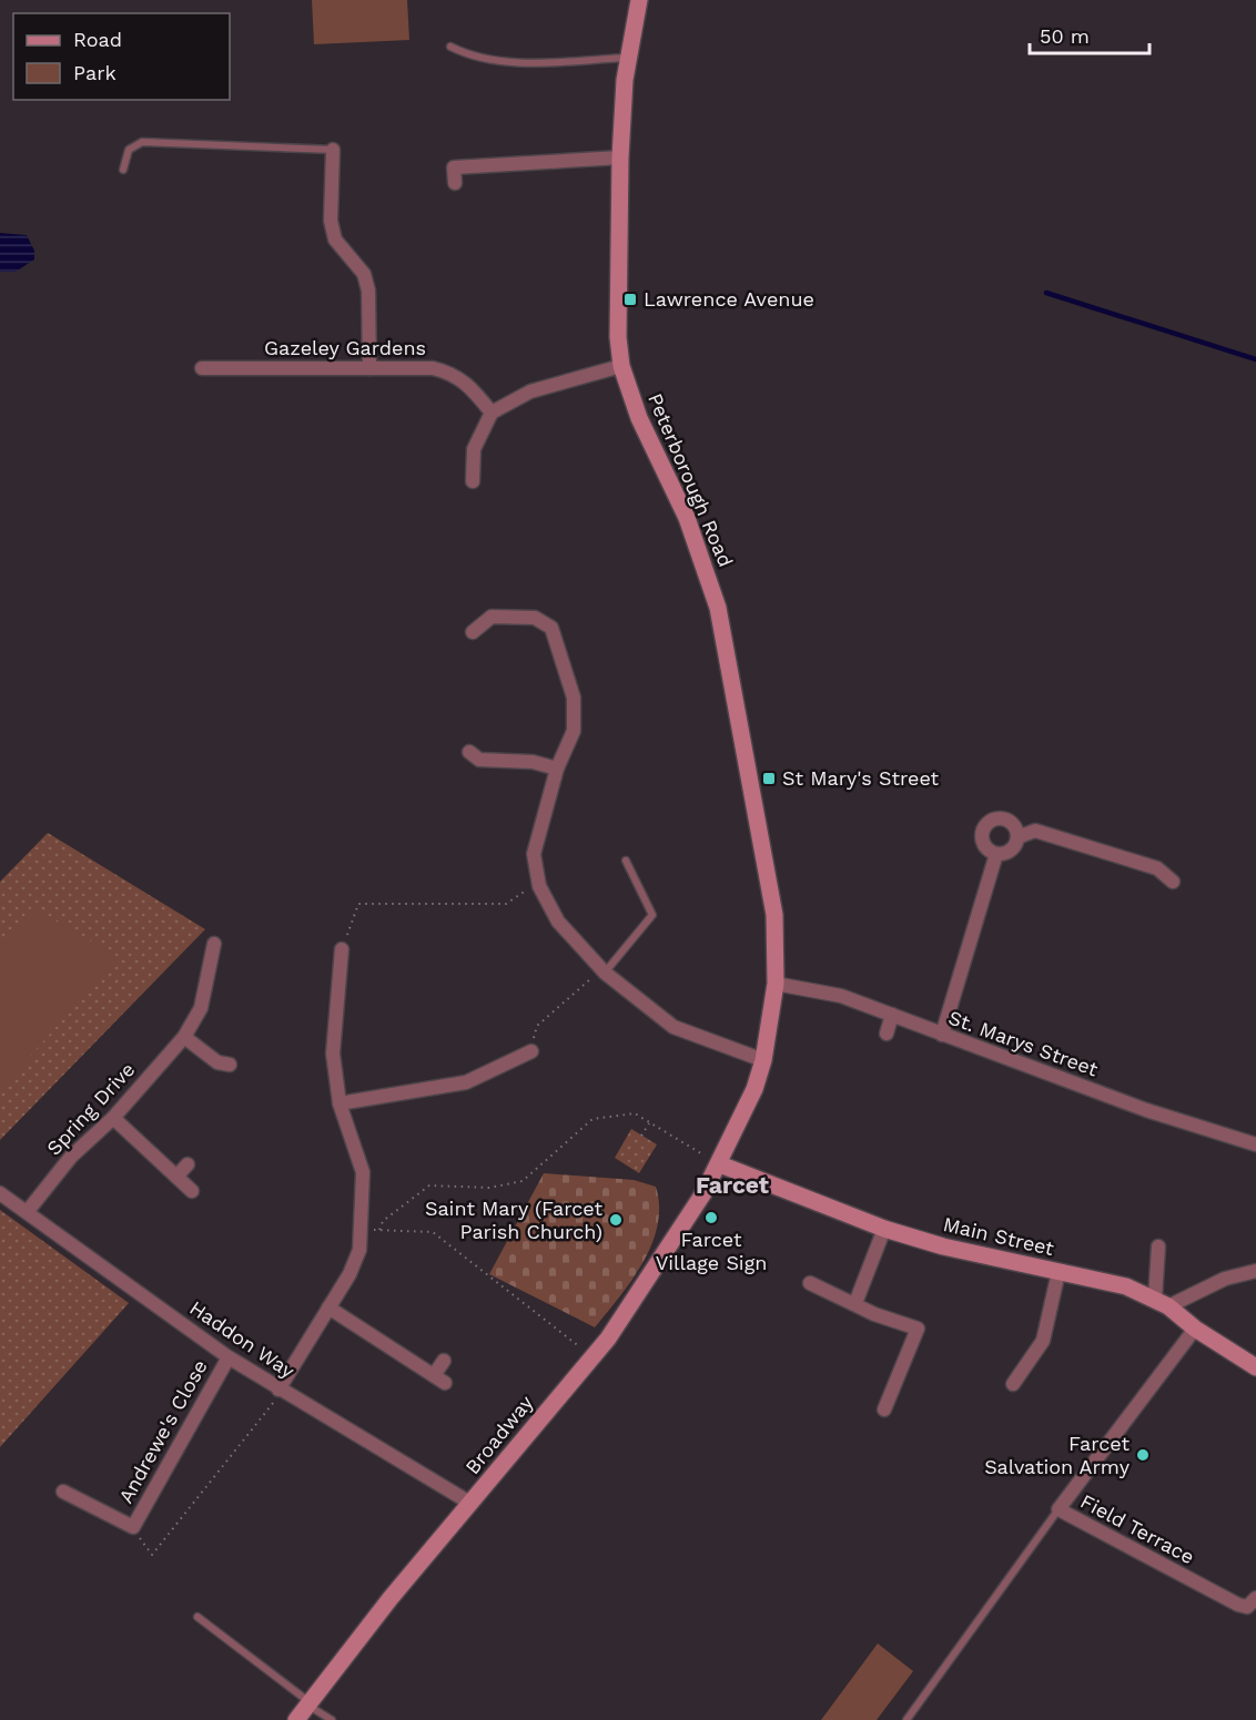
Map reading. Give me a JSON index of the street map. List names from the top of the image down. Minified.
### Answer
{"streets":{"main road":["Peterborough Road","Main Street","Broadway"],"street":["Gazeley Gardens","St. Marys Street","Spring Drive","Haddon Way","Andrewe's Close","Field Terrace"]},"crossings":[["Peterborough Road","St. Marys Street"],["Peterborough Road","Main Street"],["Peterborough Road","Broadway"],["Spring Drive","Haddon Way"],["Main Street","Broadway"],["Main Street","Field Terrace"],["Haddon Way","Andrewe's Close"],["Haddon Way","Broadway"]],"districts":["Farcet"],"places":{"transit":["Lawrence Avenue","St Mary's Street"],"other":["Farcet Village Sign","Saint Mary (Farcet Parish Church)","Farcet Salvation Army"]},"legend":["Road","Park"],"scale_bar":"50 m"}
